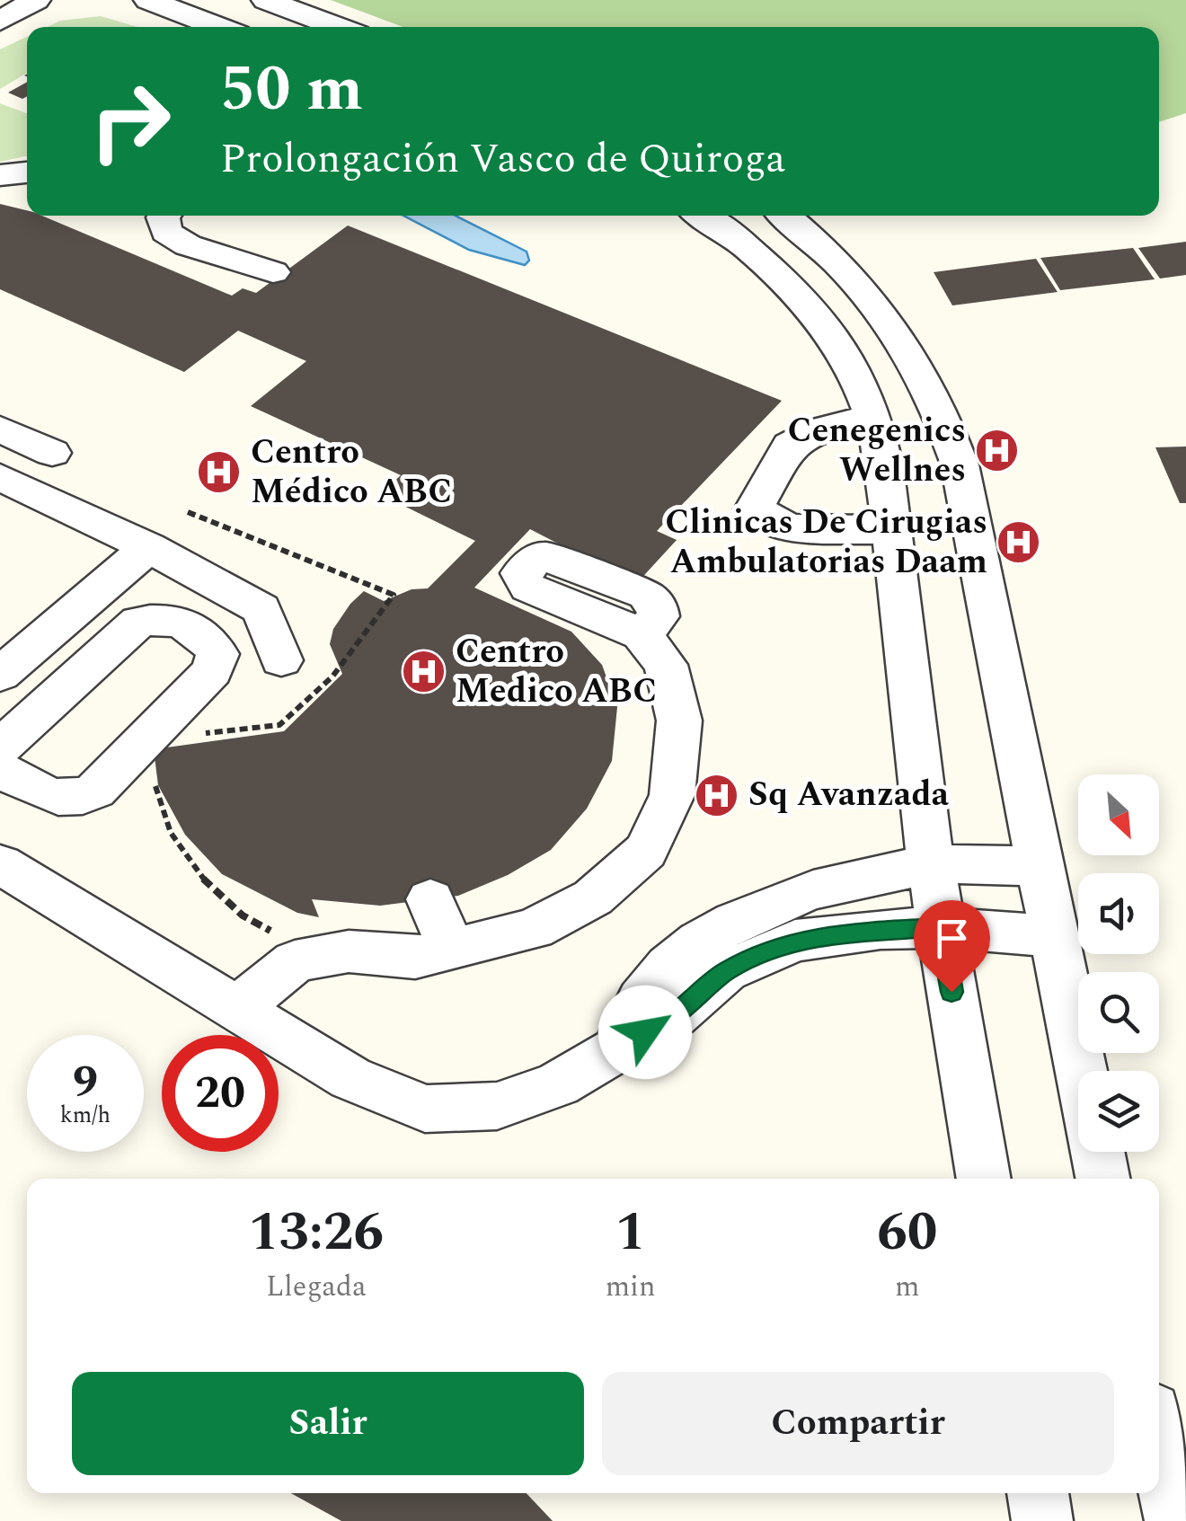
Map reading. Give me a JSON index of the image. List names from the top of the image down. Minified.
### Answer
{"places":{"hospital":["Cenegenics Wellnes","Centro Médico ABC","Clinicas De Cirugias Ambulatorias Daam","Centro Medico ABC","Sq Avanzada"]},"north":"bottom right","page":{"turn":["50 m","Prolongación Vasco de Quiroga"],"speed":"9 km/h","limit":"20","eta":["13:26","Llegada","1","min","60","m"],"buttons":["Salir","Compartir"]}}
